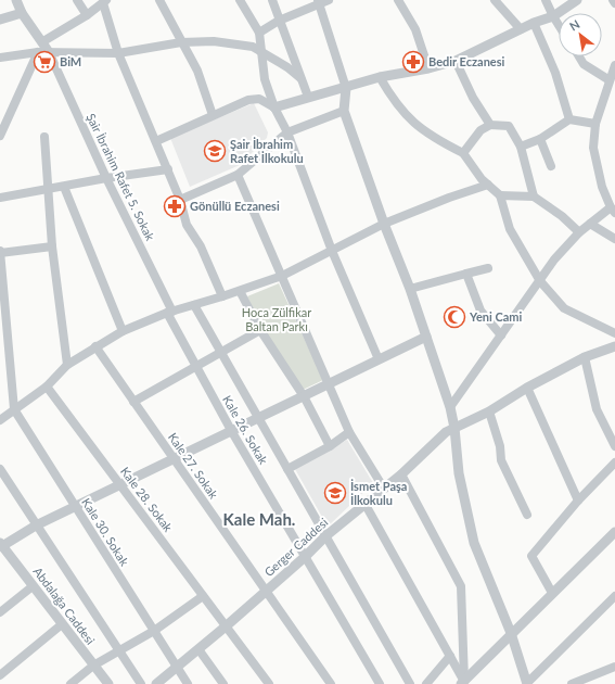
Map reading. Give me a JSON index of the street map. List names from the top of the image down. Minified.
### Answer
{"streets":{"street":["Şair İbrahim Rafet 5. Sokak","Kale 26. Sokak","Kale 27. Sokak","Kale 28. Sokak","Kale 30. Sokak","Gerger Caddesi","Abdalağa Caddesi"]},"crossings":[["Şair İbrahim Rafet 5. Sokak","Kale 26. Sokak"],["Kale 26. Sokak","Gerger Caddesi"],["Kale 27. Sokak","Gerger Caddesi"],["Kale 28. Sokak","Gerger Caddesi"],["Kale 30. Sokak","Gerger Caddesi"]],"districts":["Kale Mah."],"parks":["Hoca Zülfikar Baltan Parkı"],"places":{"supermarket":["BiM"],"pharmacy":["Bedir Eczanesi","Gönüllü Eczanesi"],"school or university":["Şair İbrahim Rafet İlkokulu","İsmet Paşa İlkokulu"],"mosque":["Yeni Cami"]},"north":"top left"}
